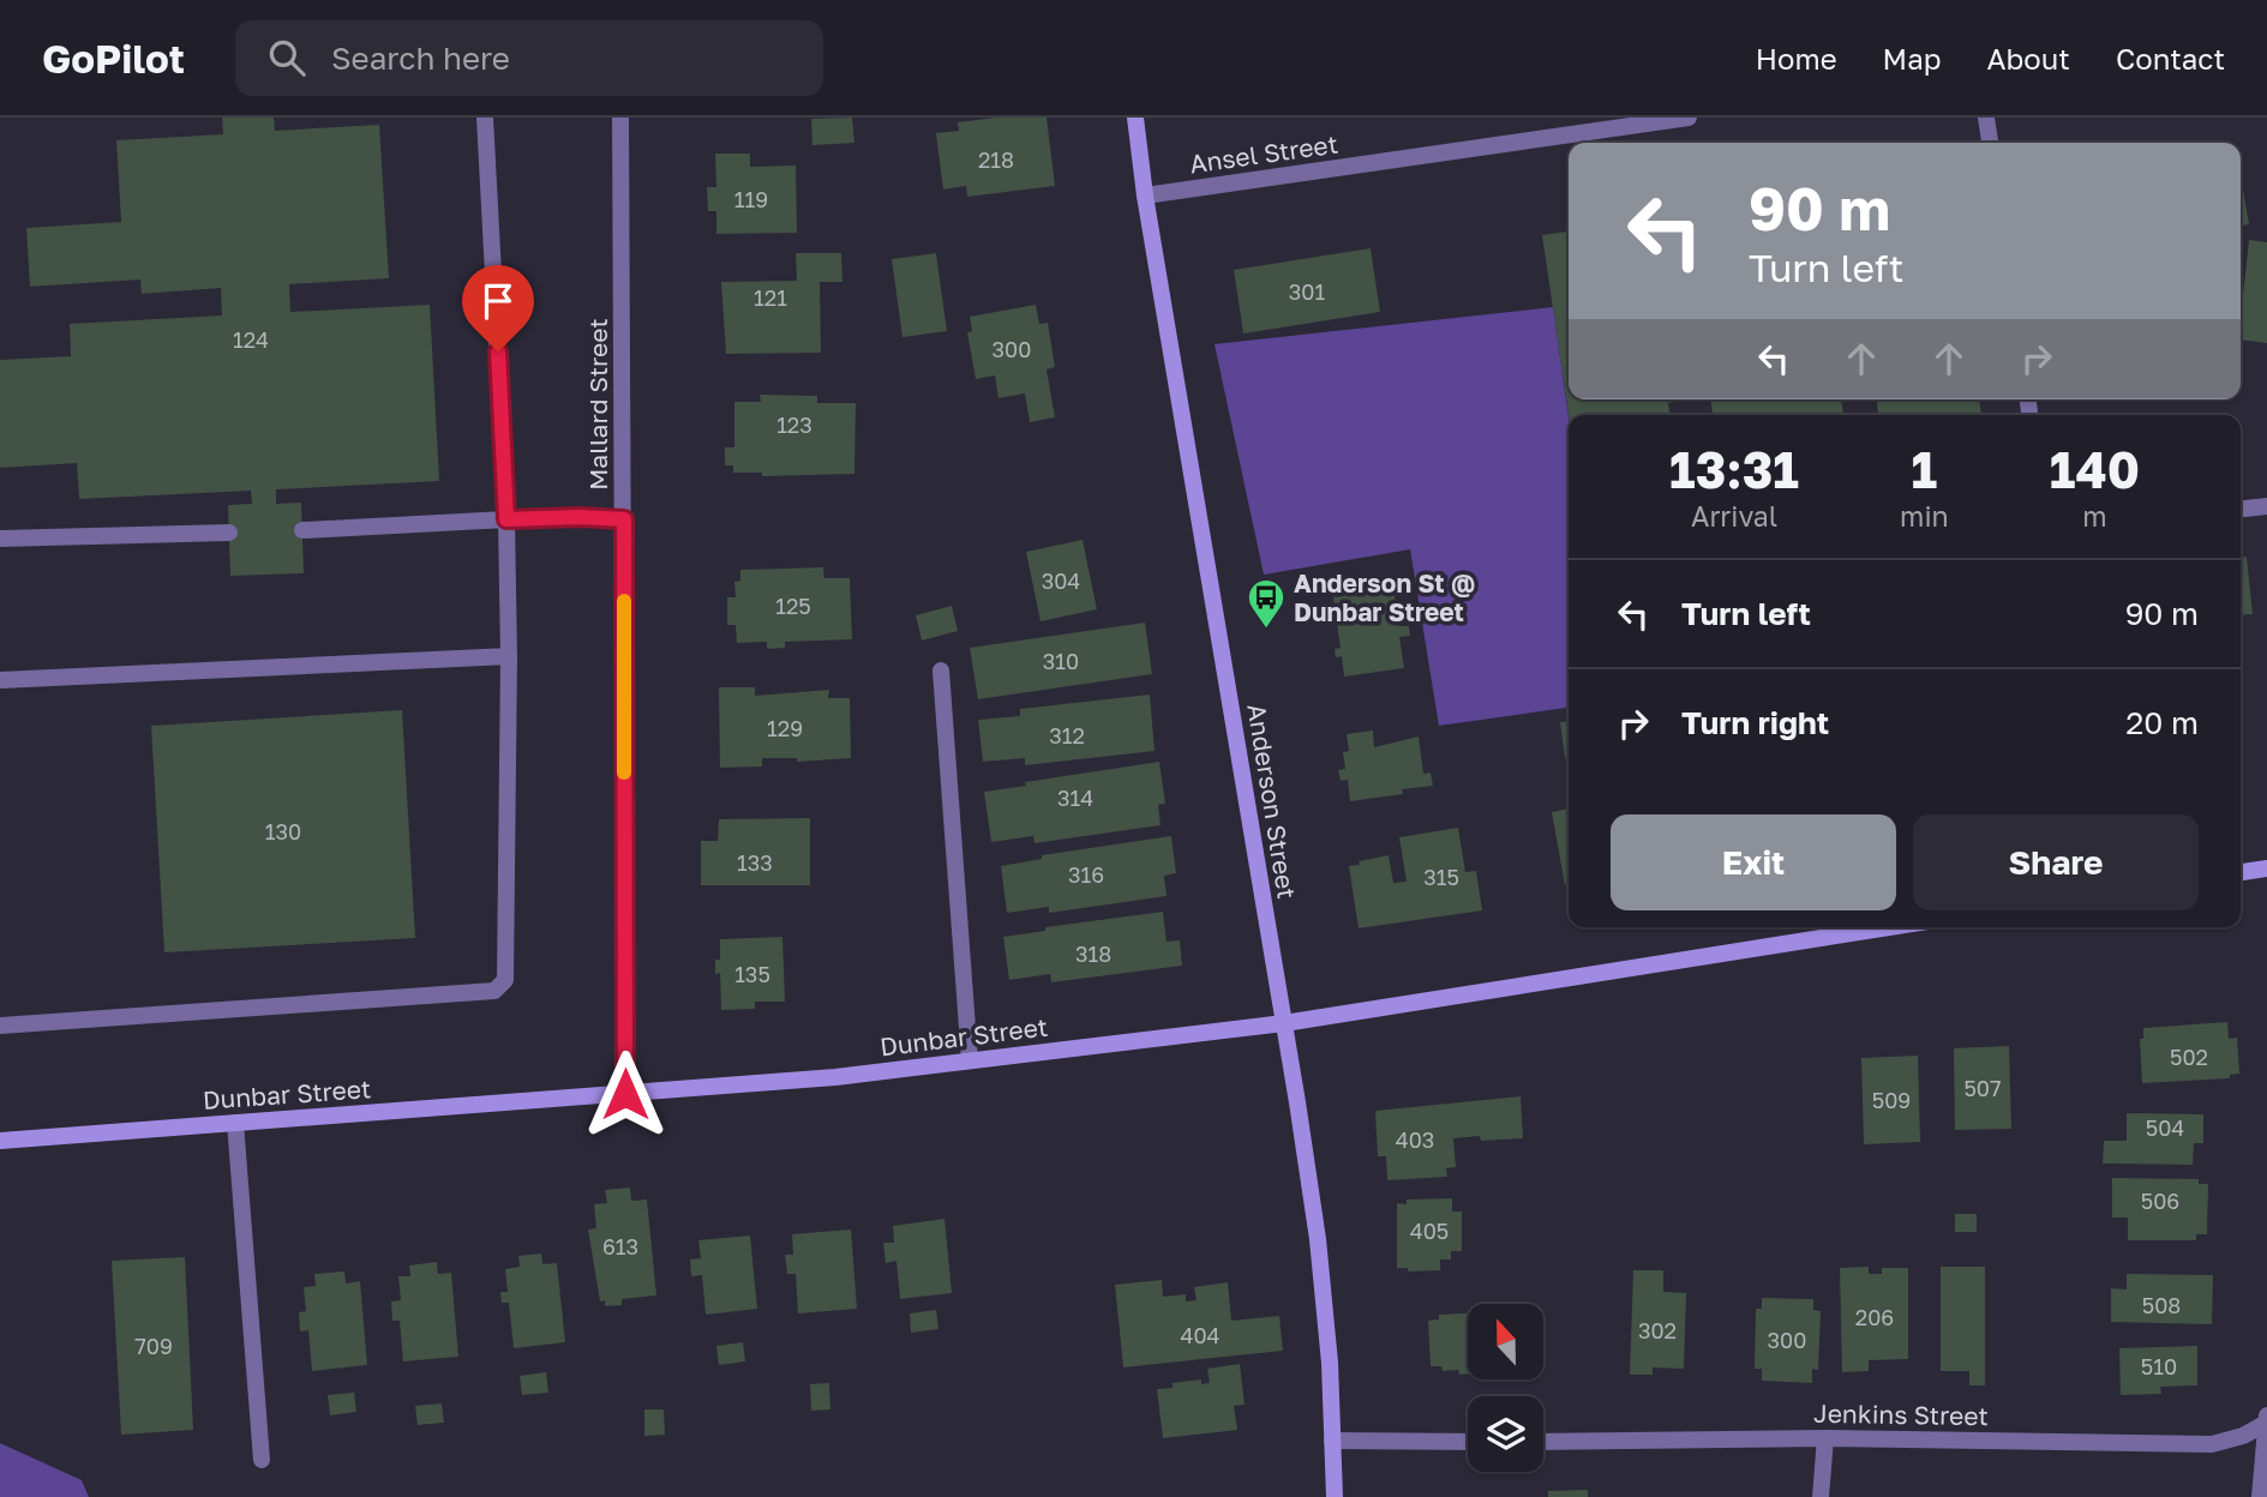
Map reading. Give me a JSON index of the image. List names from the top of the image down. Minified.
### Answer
{"streets":{"street":["Ansel Street","Mallard Street","Anderson Street","Dunbar Street","Jenkins Street"]},"crossings":[["Ansel Street","Anderson Street"],["Mallard Street","Dunbar Street"],["Anderson Street","Dunbar Street"]],"places":{"bus stop":["Anderson St @ Dunbar Street"]},"house_numbers":["218","119","301","121","124","300","123","304","125","310","129","312","314","130","133","316","315","318","135","502","507","509","504","403","506","405","613","508","206","302","404","300","709","510"],"north":"top","page":{"header":"GoPilot","search":"Search here","nav":["Home","Map","About","Contact"],"turn":["90 m","Turn left"],"eta":["13:31","Arrival","1","min","140","m"],"list":[{"name":"Turn left","value":"90 m"},{"name":"Turn right","value":"20 m"}],"buttons":["Exit","Share"]}}
